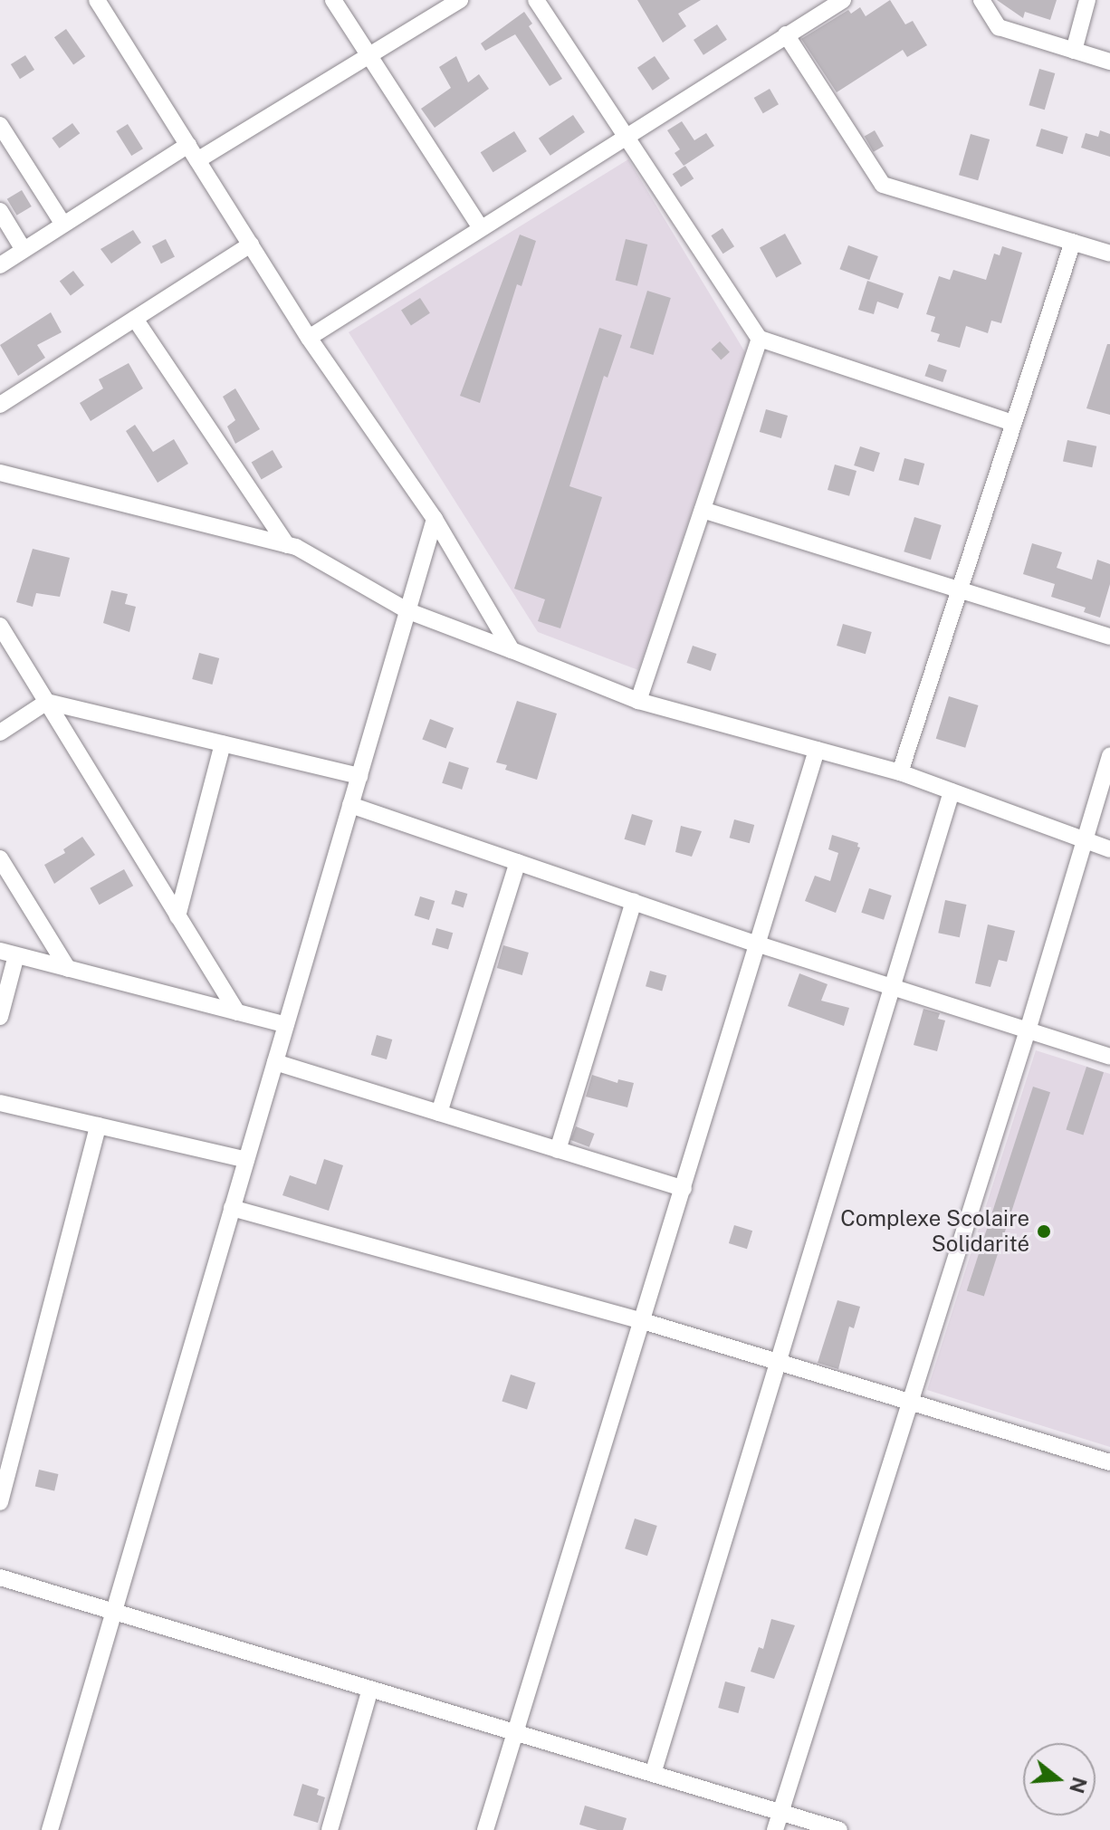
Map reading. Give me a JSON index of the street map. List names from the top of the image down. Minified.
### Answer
{"places":["Complexe Scolaire Solidarité"],"north":"right"}
